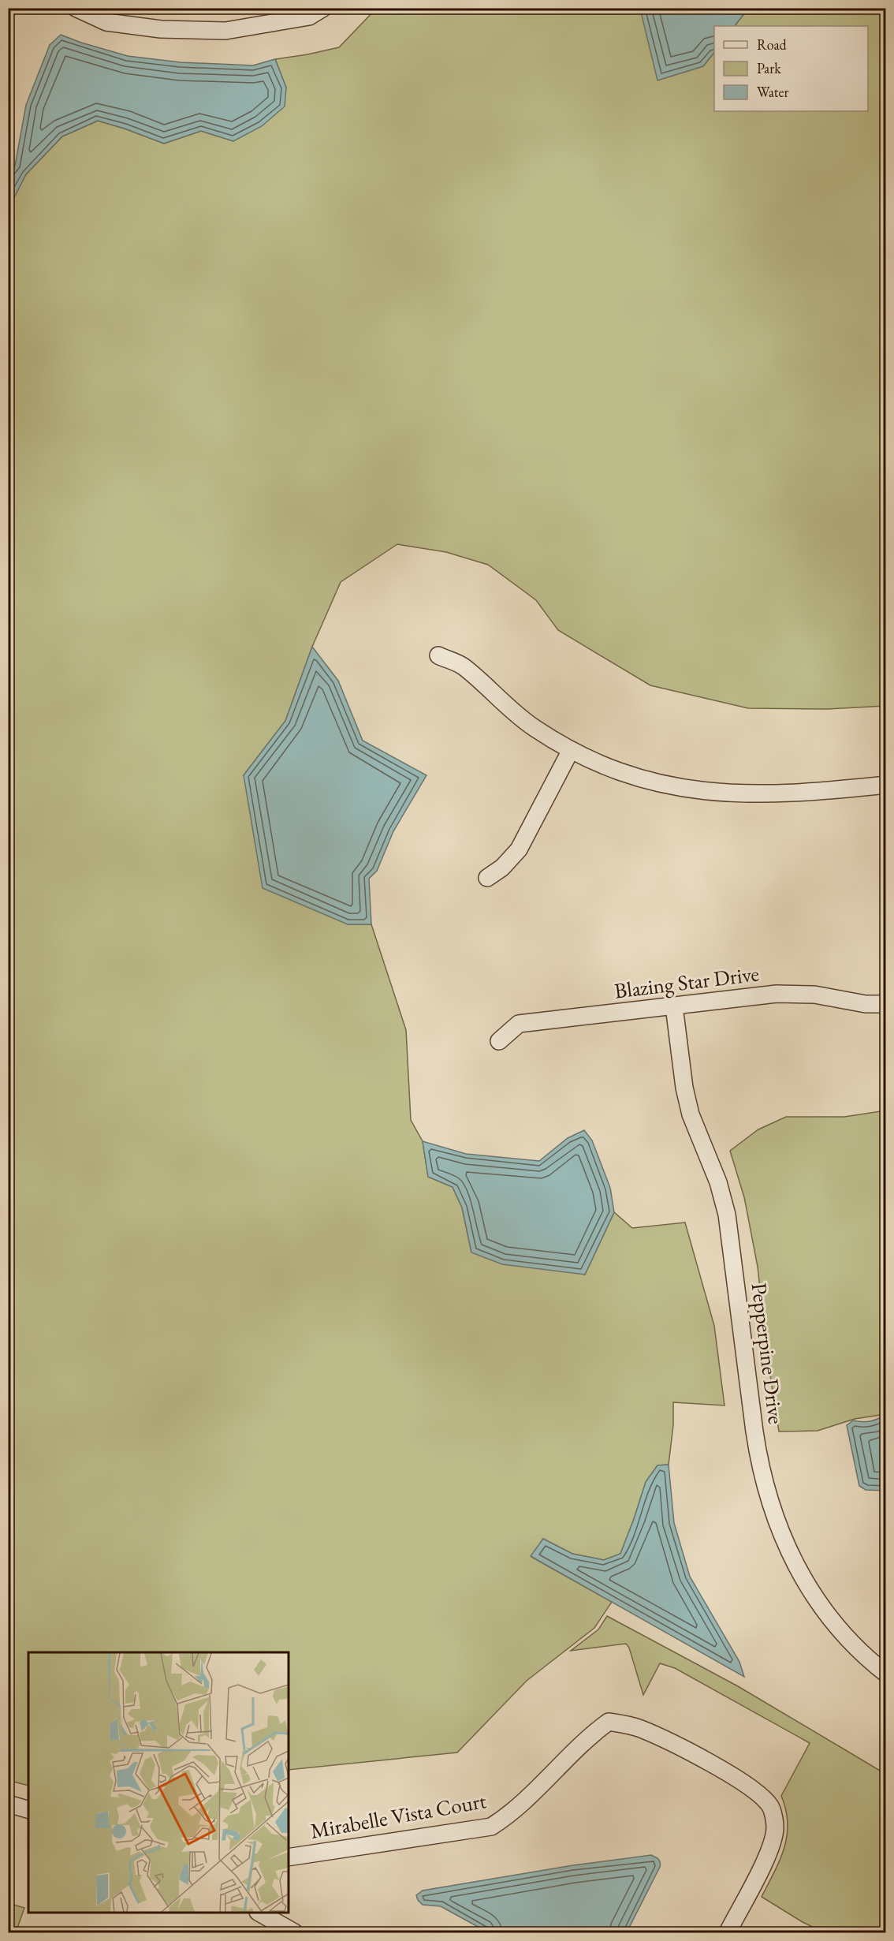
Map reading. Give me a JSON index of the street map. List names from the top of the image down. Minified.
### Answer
{"streets":{"street":["Blazing Star Drive","Pepperpine Drive","Mirabelle Vista Court"]},"crossings":[["Blazing Star Drive","Pepperpine Drive"]],"legend":["Road","Park","Water"]}
